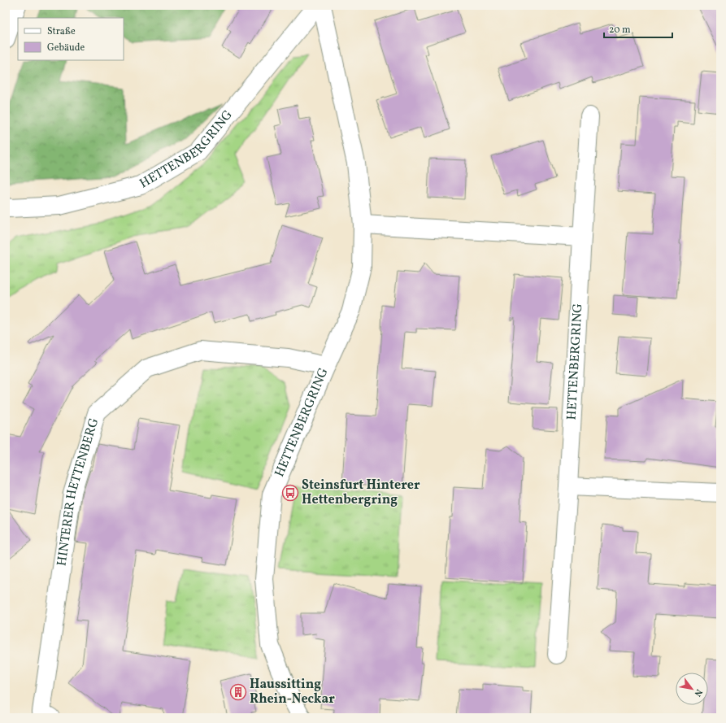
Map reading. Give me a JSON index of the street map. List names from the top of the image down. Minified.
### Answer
{"streets":{"street":["HETTENBERGRING","HINTERER HETTENBERG"]},"crossings":[["HETTENBERGRING","HINTERER HETTENBERG"]],"places":{"bus stop":["Steinsfurt Hinterer Hettenbergring"],"building":["Haussitting Rhein-Neckar"]},"legend":["Straße","Gebäude"],"scale_bar":"20 m","north":"bottom right"}
